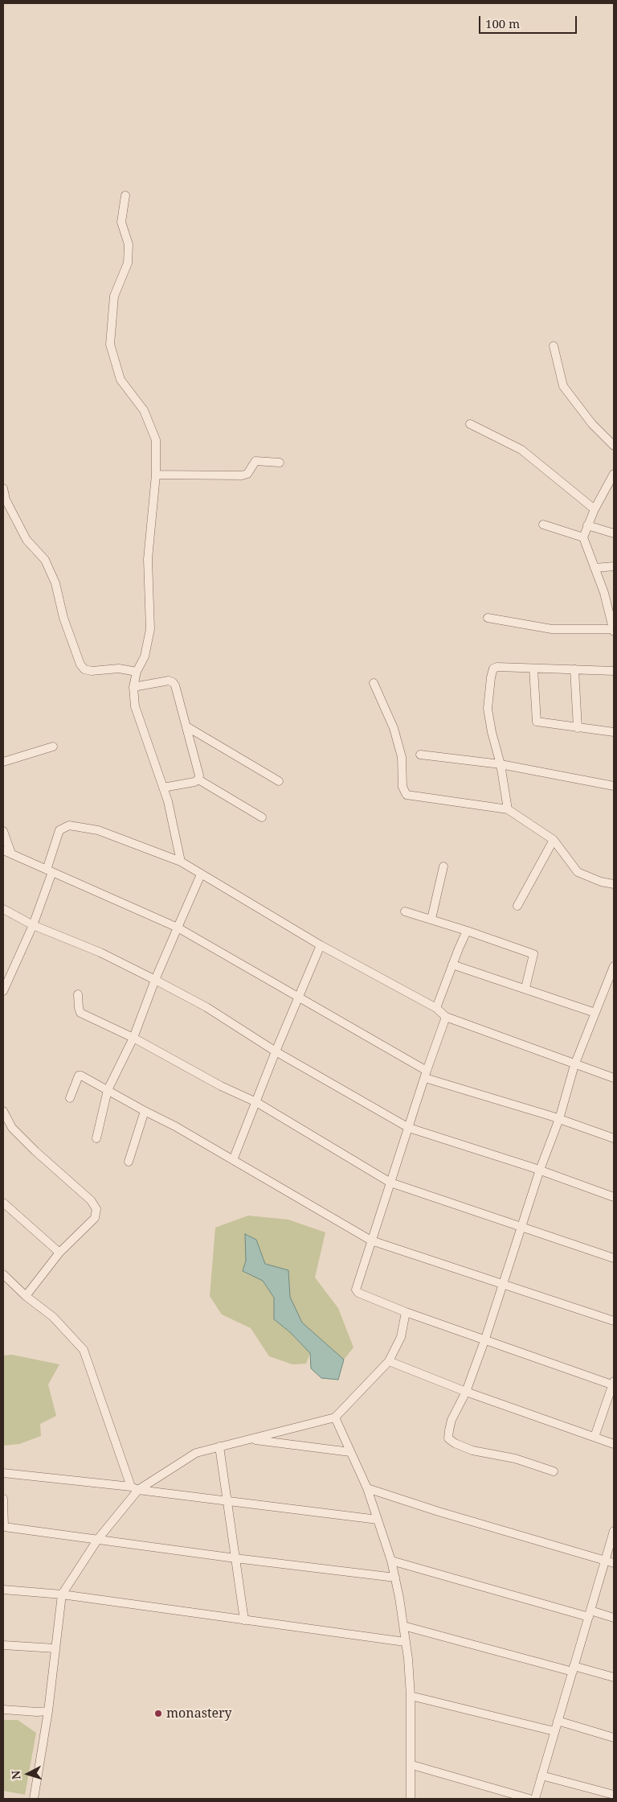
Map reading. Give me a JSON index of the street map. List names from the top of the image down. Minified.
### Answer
{"places":["monastery"],"scale_bar":"100 m","north":"left"}
